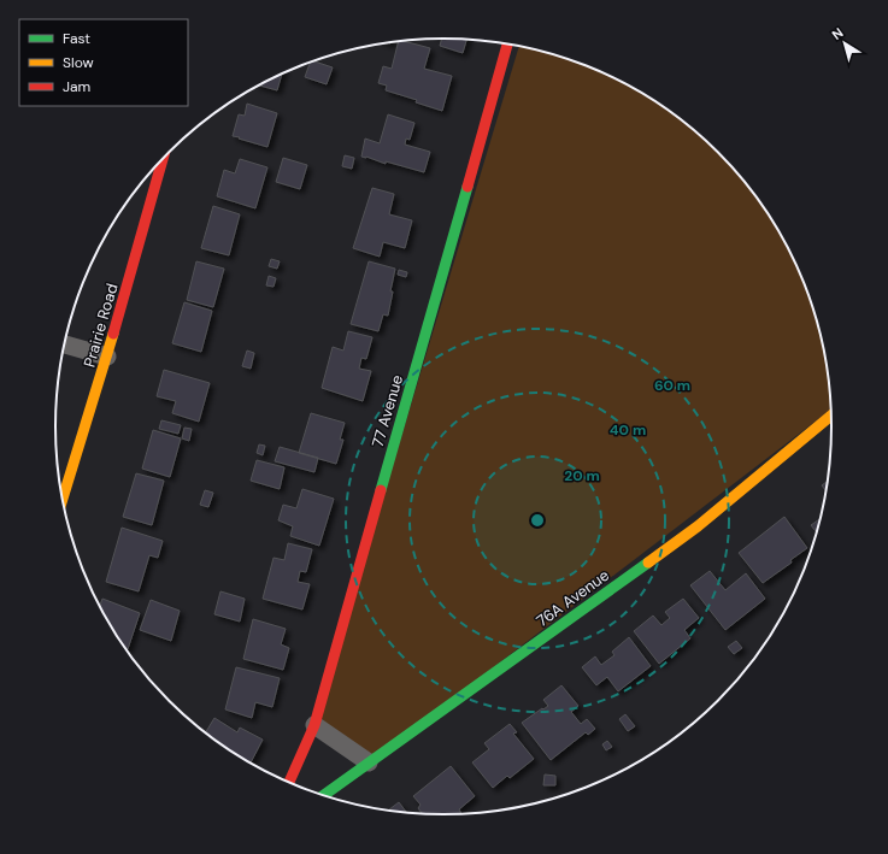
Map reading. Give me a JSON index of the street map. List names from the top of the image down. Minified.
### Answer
{"streets":{"street":["Prairie Road","77 Avenue","76A Avenue"]},"legend":["Fast","Slow","Jam"],"north":"top left","rings":["60 m","40 m","20 m"]}
